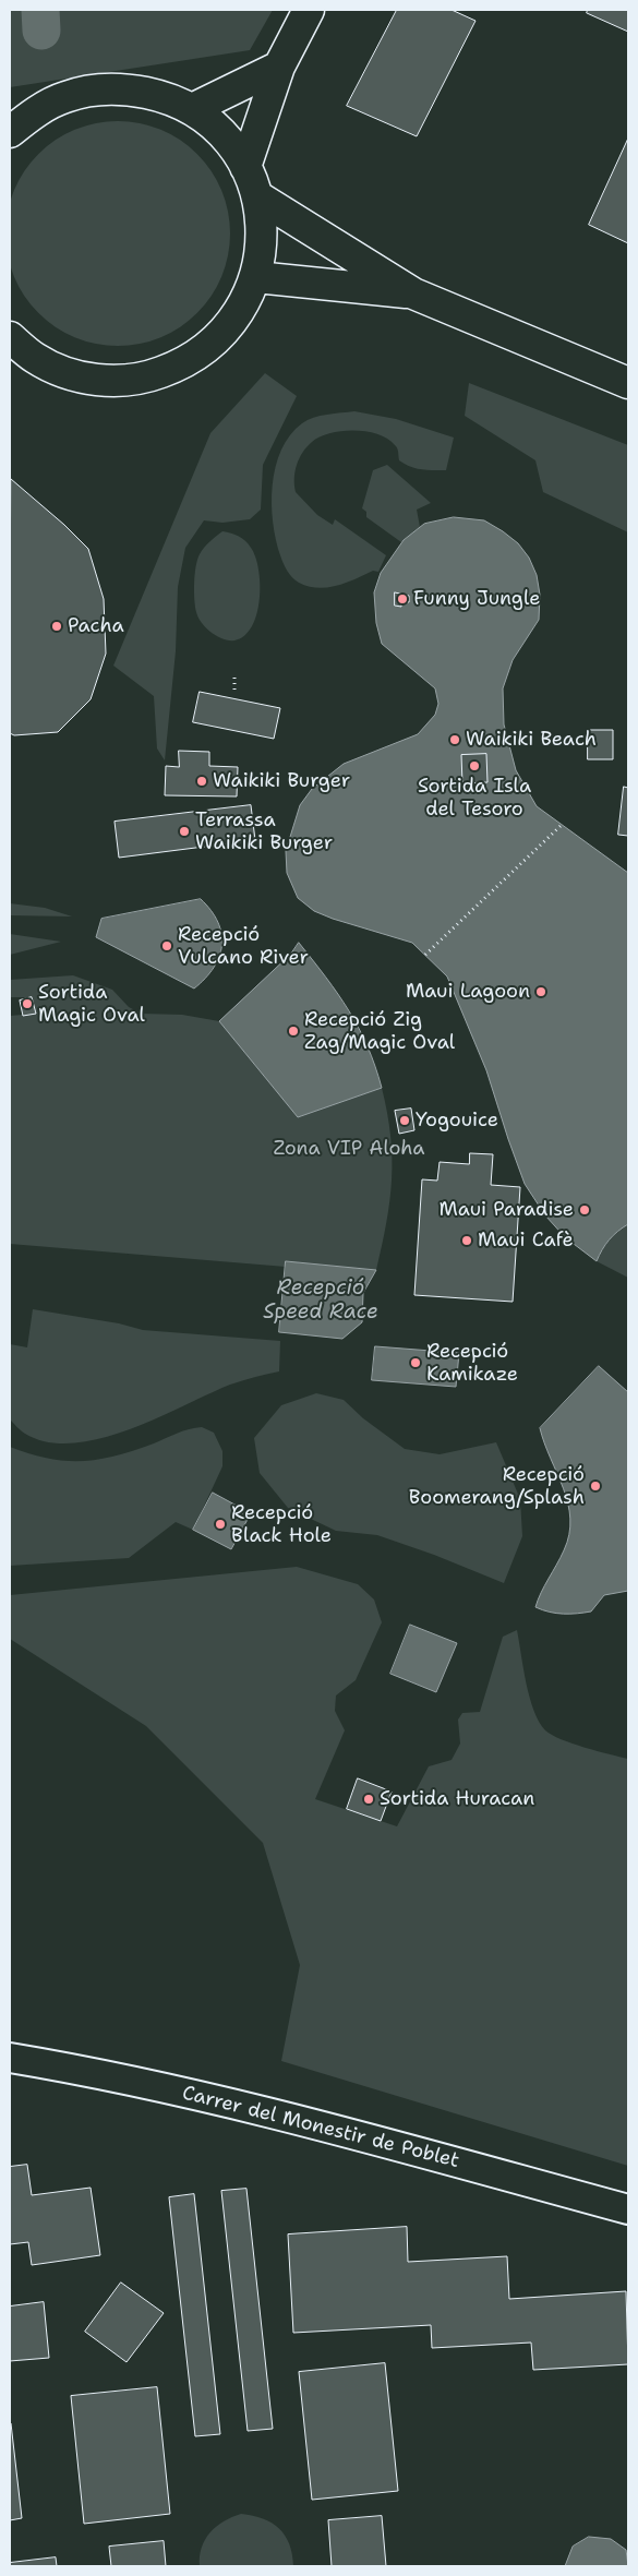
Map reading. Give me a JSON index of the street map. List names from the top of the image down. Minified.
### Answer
{"streets":{"street":["Carrer del Monestir de Poblet"]},"water":["Recepció Speed Race"],"parks":["Zona VIP Aloha"],"places":["Funny Jungle","Pacha","Waikiki Beach","Sortida Isla del Tesoro","Waikiki Burger","Terrassa Waikiki Burger","Recepció Vulcano River","Maui Lagoon","Sortida Magic Oval","Recepció Zig Zag/Magic Oval","Yogouice","Maui Paradise","Maui Cafè","Recepció Kamikaze","Recepció Boomerang/Splash","Recepció Black Hole","Sortida Huracan"]}
